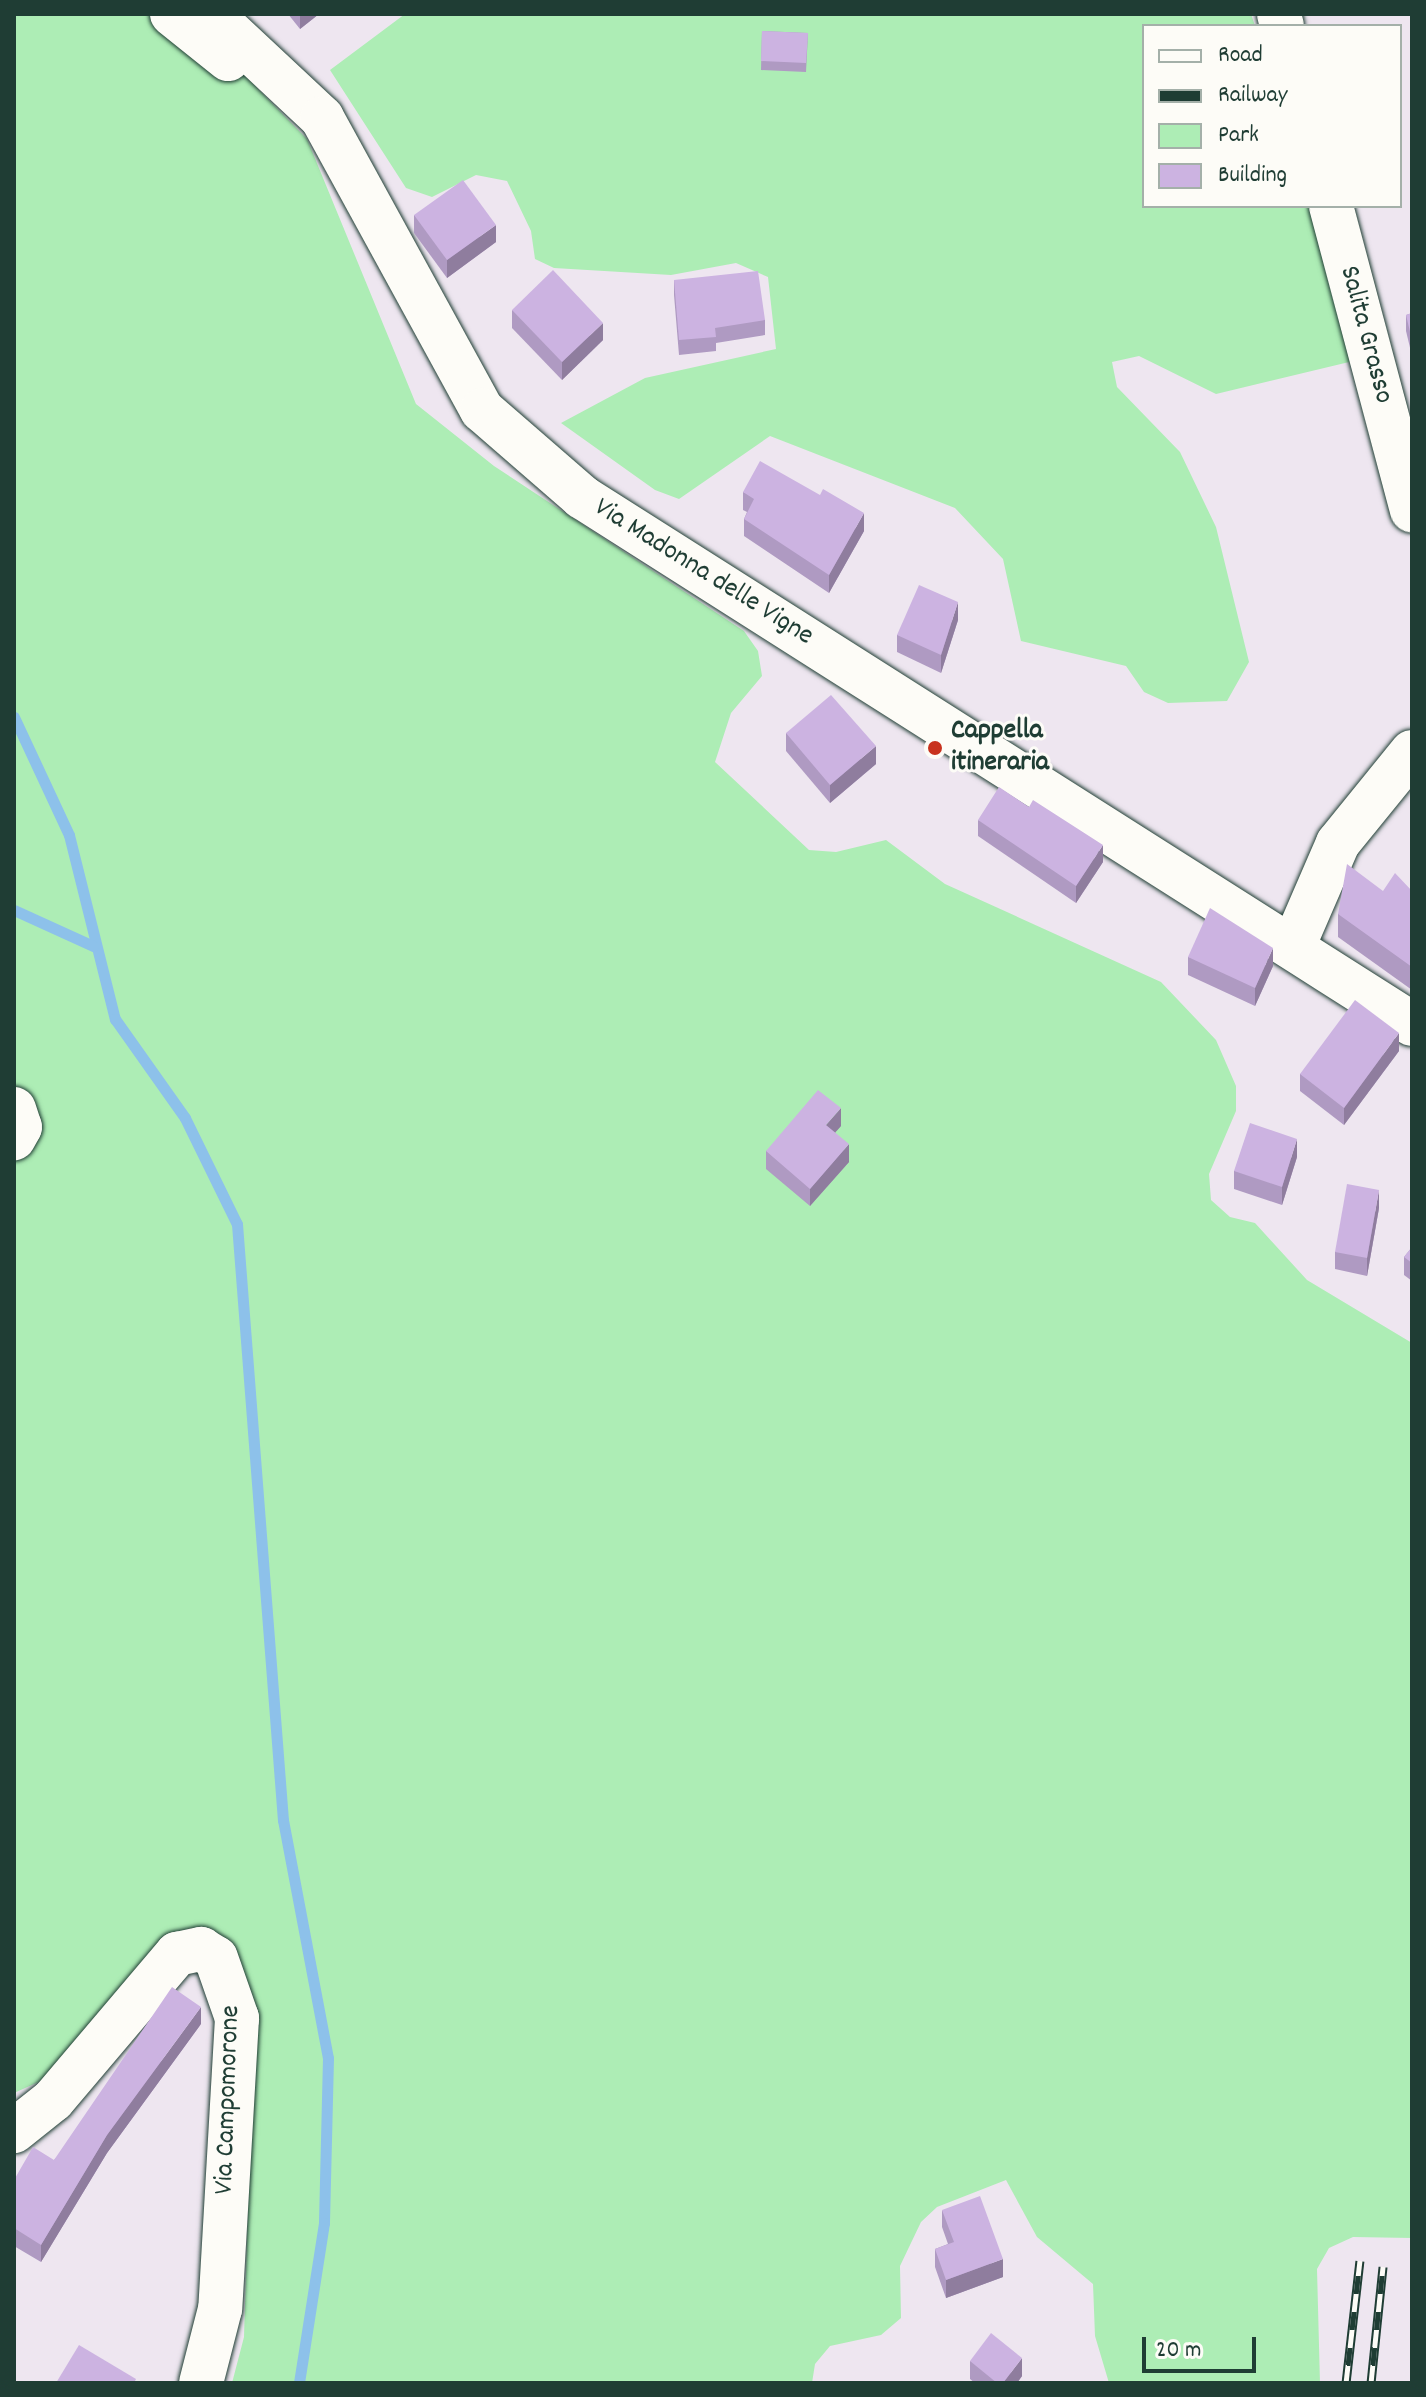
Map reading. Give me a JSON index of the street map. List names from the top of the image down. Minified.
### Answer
{"streets":{"street":["Salita Grasso","Via Madonna delle Vigne","Via Campomorone"]},"places":["Cappella itineraria"],"legend":["Road","Railway","Park","Building"],"scale_bar":"20 m"}
